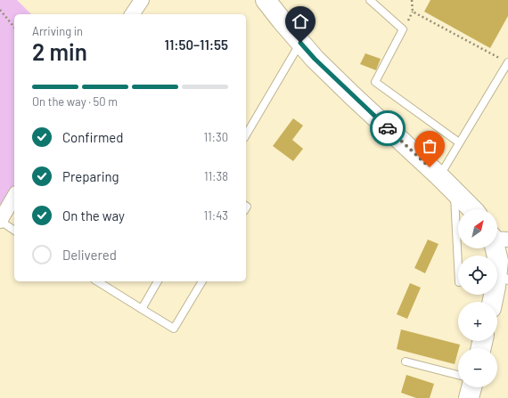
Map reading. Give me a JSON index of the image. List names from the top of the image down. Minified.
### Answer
{"north":"top right","page":{"heading":["2 min","Arriving in","11:50–11:55"],"bar":"On the way · 50 m","list":[["Confirmed","11:30"],["Preparing","11:38"],["On the way","11:43"],"Delivered"],"map_buttons":["+","−"]}}
